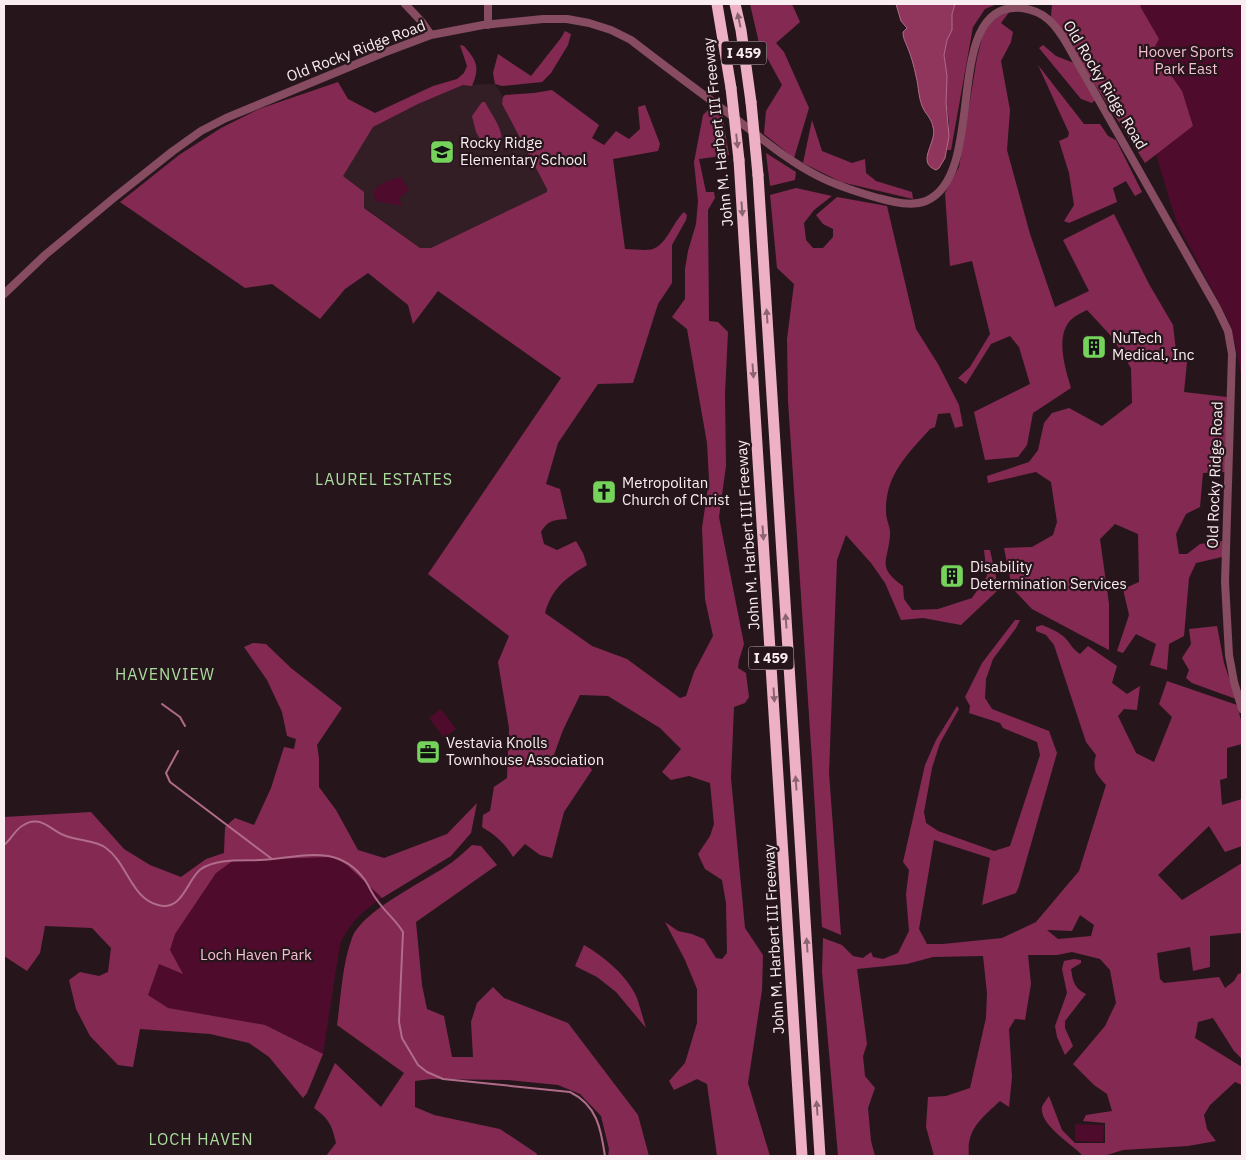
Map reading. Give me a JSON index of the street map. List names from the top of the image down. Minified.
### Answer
{"streets":{"highway":["I 459","John M. Harbert III Freeway"],"street":["Old Rocky Ridge Road"]},"districts":["LAUREL ESTATES","HAVENVIEW","LOCH HAVEN"],"parks":["Hoover Sports Park East","Loch Haven Park"],"places":{"school or university":["Rocky Ridge Elementary School"],"building":["NuTech Medical, Inc","Disability Determination Services"],"church":["Metropolitan Church of Christ"],"office":["Vestavia Knolls Townhouse Association"]}}
